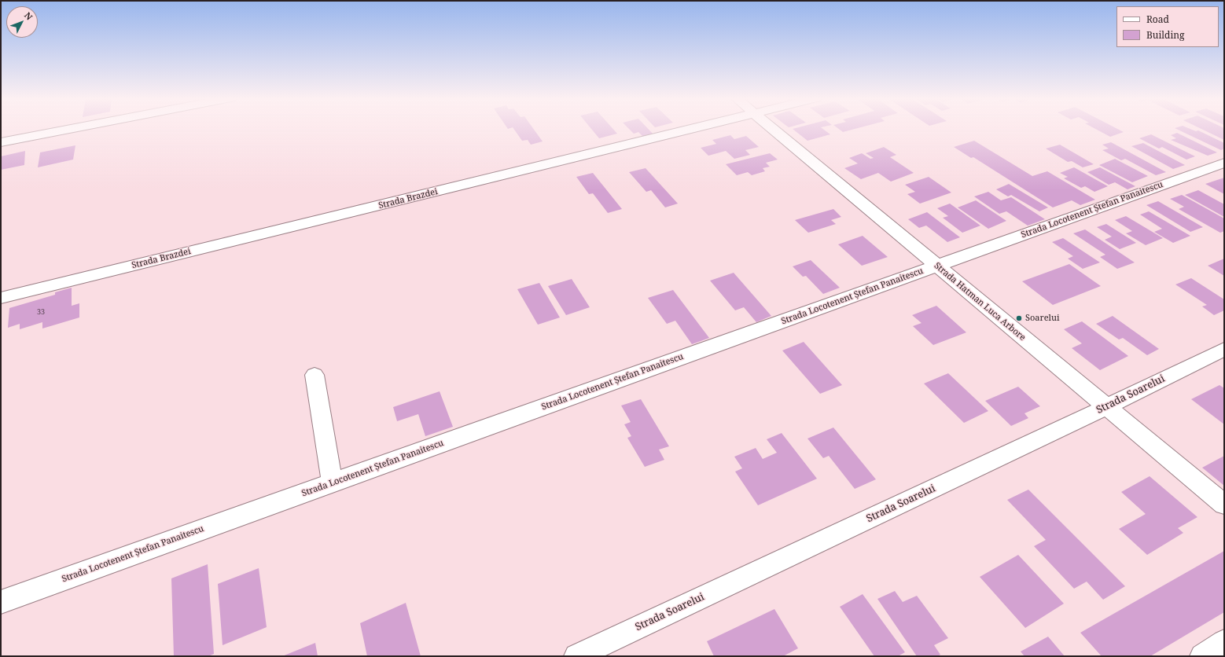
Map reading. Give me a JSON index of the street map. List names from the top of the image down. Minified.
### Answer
{"streets":{"street":["Strada Brazdei","Strada Locotenent Ștefan Panaitescu","Strada Hatman Luca Arbore","Strada Soarelui"]},"crossings":[["Strada Locotenent Ștefan Panaitescu","Strada Hatman Luca Arbore"],["Strada Hatman Luca Arbore","Strada Soarelui"]],"places":["Soarelui"],"house_numbers":["33"],"legend":["Road","Building"],"north":"top right"}
